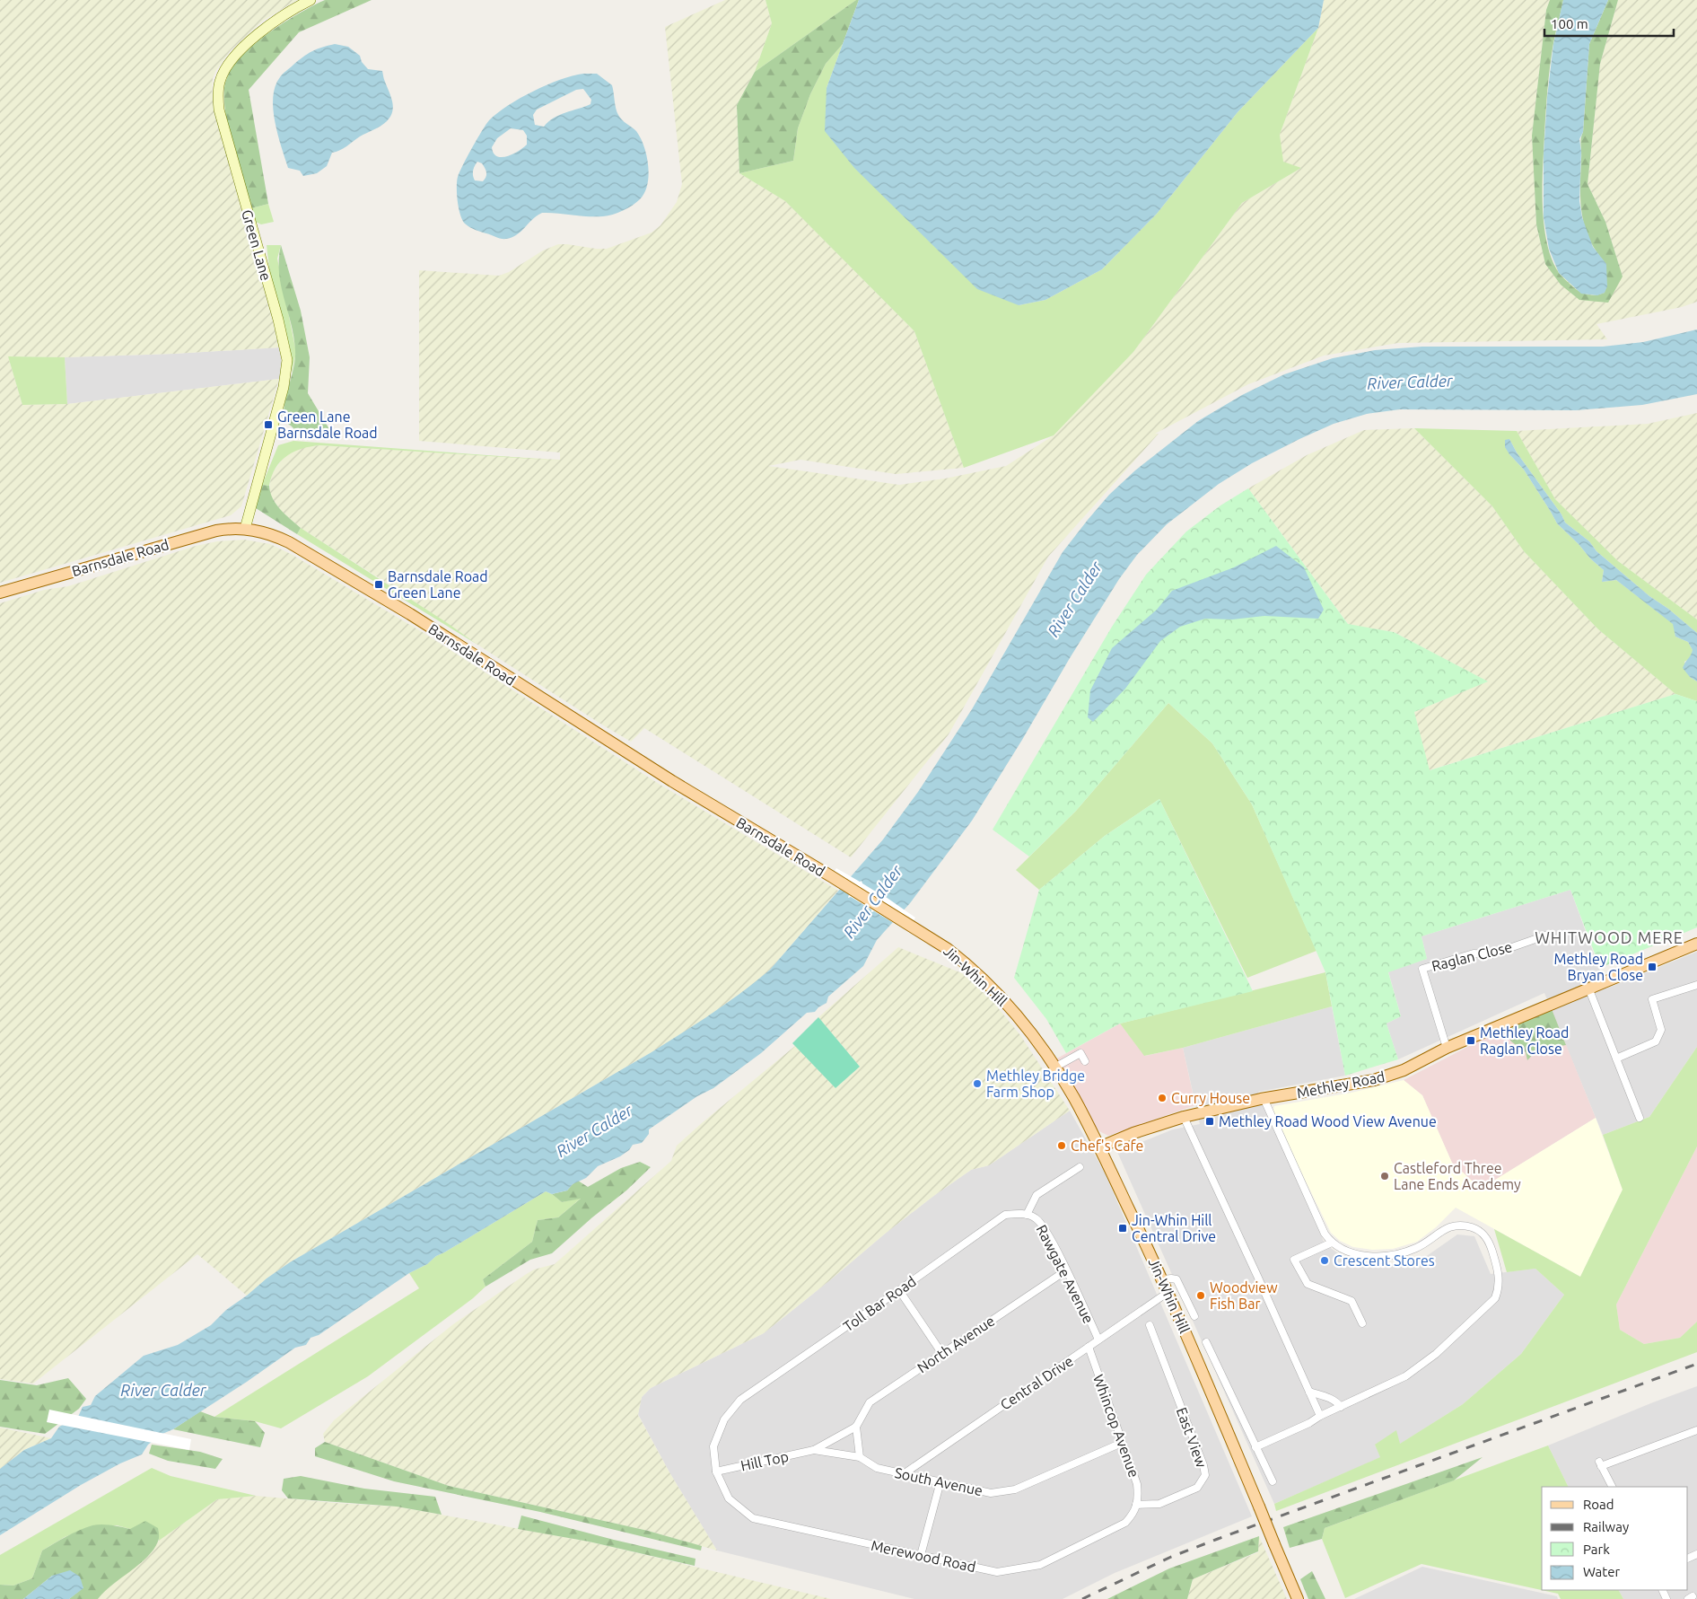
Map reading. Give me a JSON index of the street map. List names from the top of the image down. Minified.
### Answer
{"streets":{"main road":["Barnsdale Road","Jin-Whin Hill","Methley Road"],"street":["Green Lane","Raglan Close","Rawgate Avenue","Toll Bar Road","North Avenue","Central Drive","Whincop Avenue","East View","Hill Top","South Avenue","Merewood Road"]},"crossings":[["Green Lane","Barnsdale Road"],["Barnsdale Road","Jin-Whin Hill"],["Raglan Close","Methley Road"],["Jin-Whin Hill","Methley Road"],["Jin-Whin Hill","Central Drive"],["Rawgate Avenue","Toll Bar Road"],["Rawgate Avenue","North Avenue"],["Rawgate Avenue","Central Drive"],["Toll Bar Road","Hill Top"],["Toll Bar Road","Merewood Road"],["North Avenue","Hill Top"],["Central Drive","Whincop Avenue"],["Central Drive","South Avenue"],["Whincop Avenue","East View"],["Whincop Avenue","South Avenue"],["Whincop Avenue","Merewood Road"],["East View","Merewood Road"],["Hill Top","South Avenue"],["Hill Top","Merewood Road"]],"districts":["WHITWOOD MERE"],"water":["River Calder"],"places":{"transit":["Green Lane Barnsdale Road","Barnsdale Road Green Lane","Methley Road Bryan Close","Methley Road Raglan Close","Methley Road Wood View Avenue","Jin-Whin Hill Central Drive"],"other":["Methley Bridge Farm Shop","Curry House","Chef's Cafe","Castleford Three Lane Ends Academy","Crescent Stores","Woodview Fish Bar"]},"legend":["Road","Railway","Park","Water"],"scale_bar":"100 m"}
